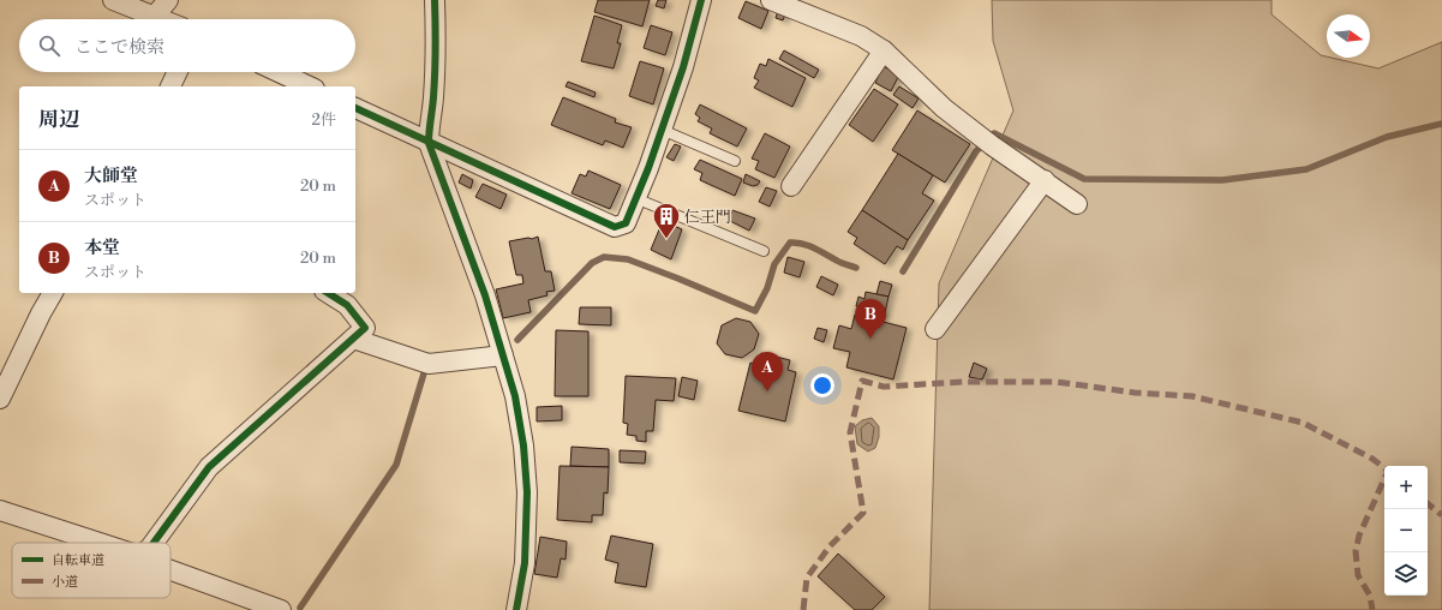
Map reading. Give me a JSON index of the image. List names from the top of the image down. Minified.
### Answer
{"places":{"building":["仁王門"]},"legend":["自転車道","小道"],"north":"right","page":{"search":"ここで検索","heading":["周辺","2件"],"list":[{"mark":"A","name":"大師堂","note":"スポット","value":"20 m"},{"mark":"B","name":"本堂","note":"スポット","value":"20 m"}],"pins":["B","A"],"map_buttons":["+","−"]}}
